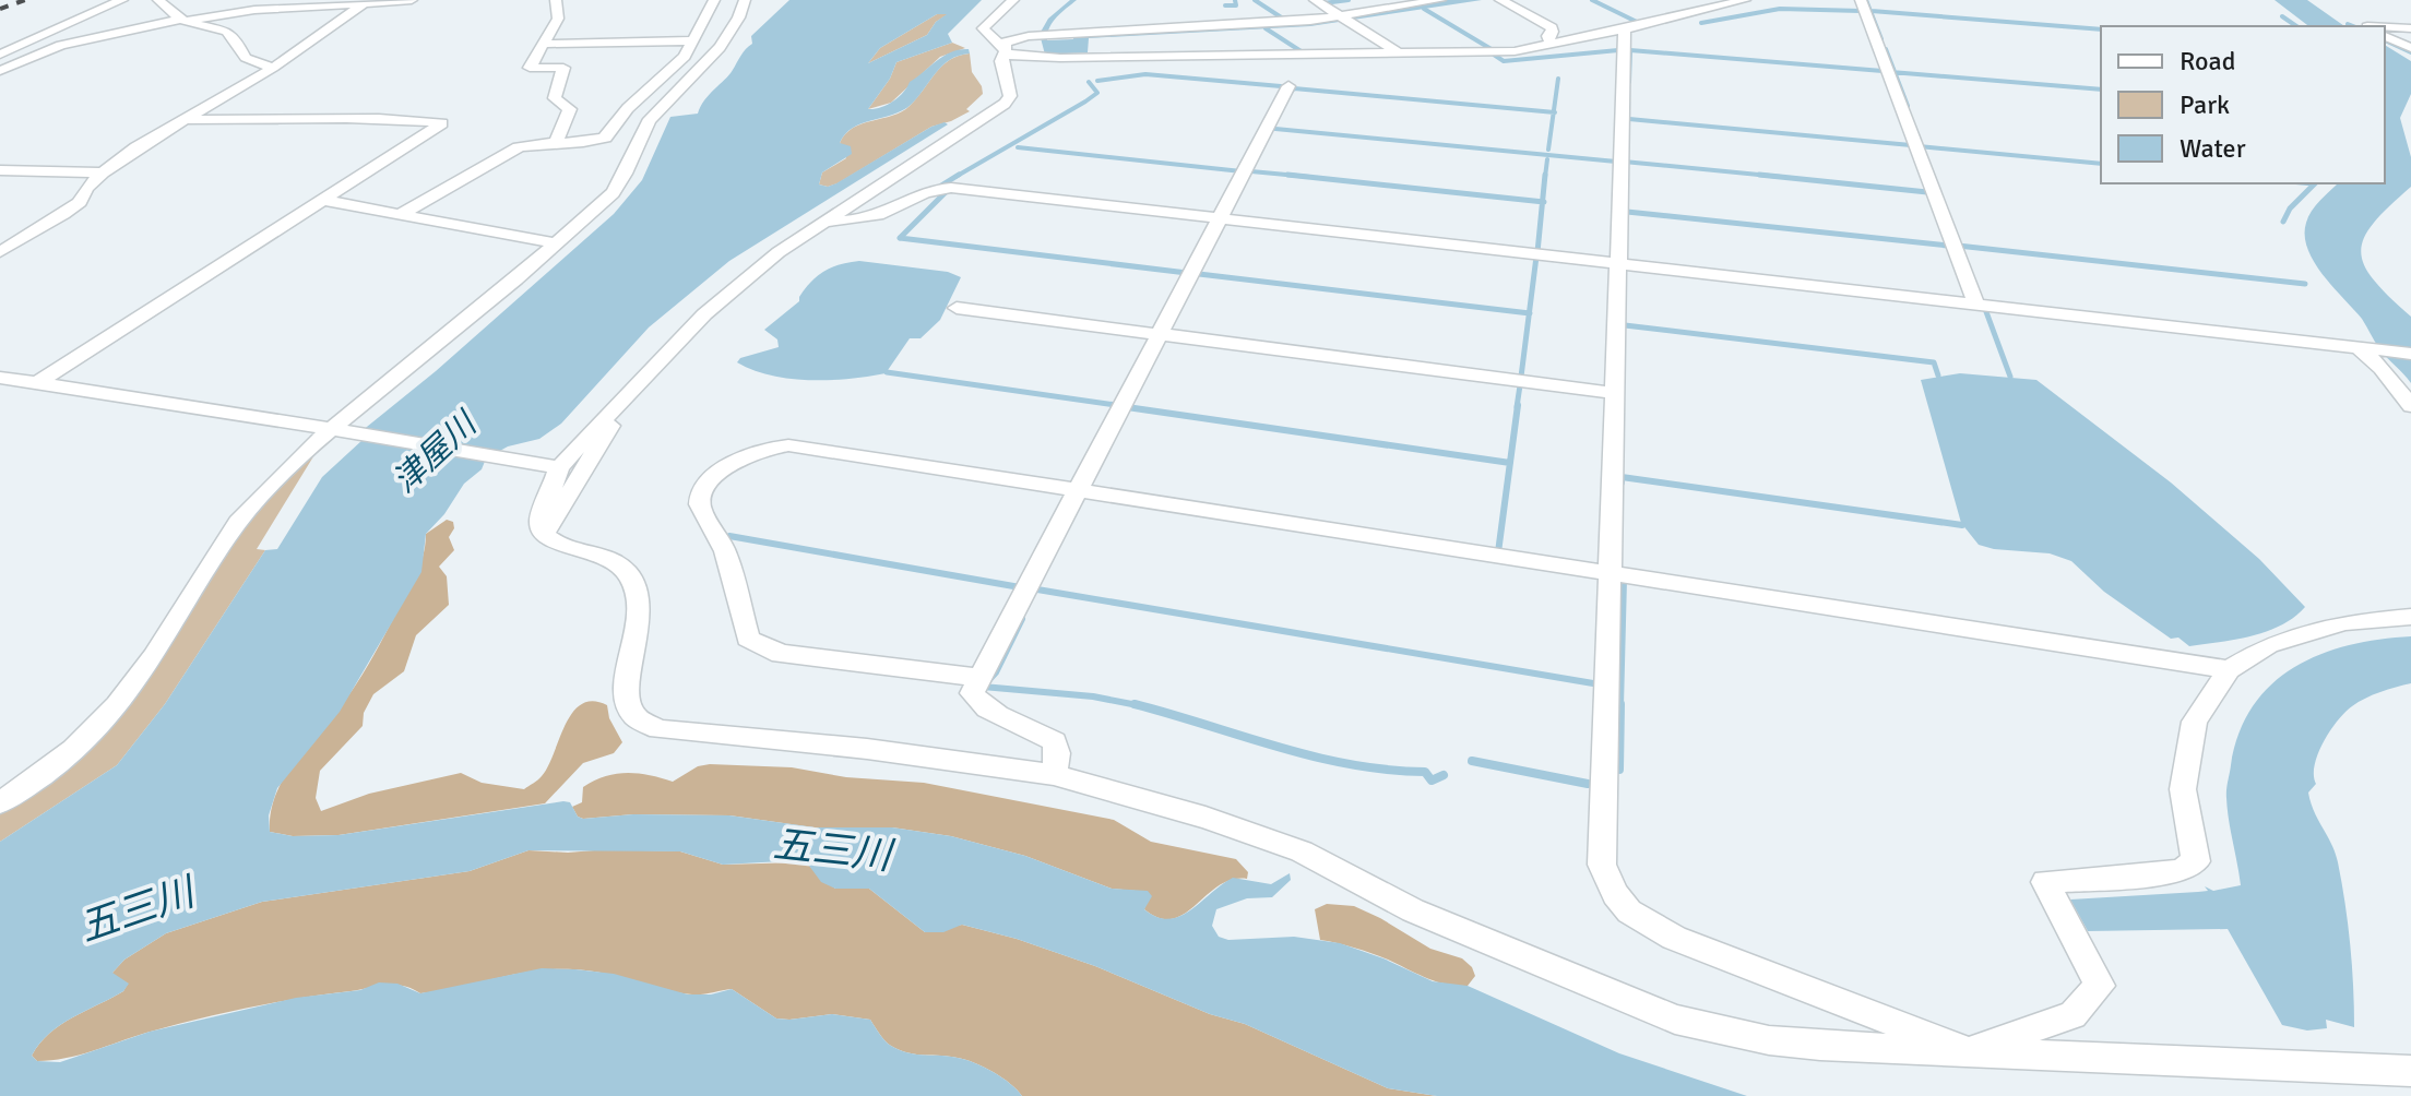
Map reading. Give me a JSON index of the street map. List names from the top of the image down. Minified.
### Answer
{"water":["津屋川","五三川"],"legend":["Road","Park","Water"]}
